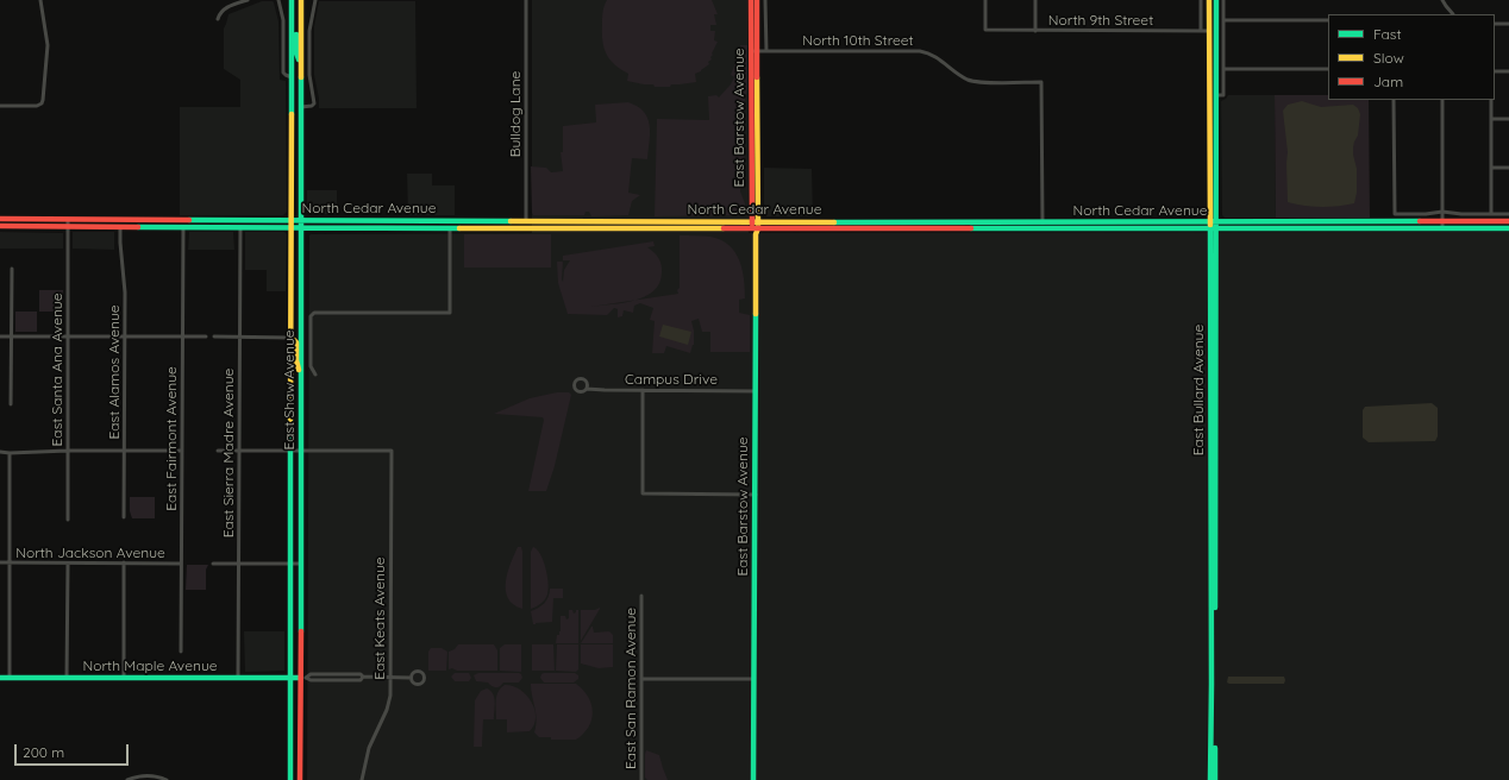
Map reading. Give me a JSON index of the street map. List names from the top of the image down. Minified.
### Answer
{"streets":{"main road":["East Barstow Avenue","North Cedar Avenue","East Shaw Avenue","East Bullard Avenue","North Maple Avenue"],"street":["North 9th Street","North 10th Street","Bulldog Lane","East Santa Ana Avenue","East Alamos Avenue","Campus Drive","East Fairmont Avenue","East Sierra Madre Avenue","North Jackson Avenue","East Keats Avenue","East San Ramon Avenue"]},"crossings":[["North 9th Street","East Bullard Avenue"],["North 10th Street","East Barstow Avenue"],["North 10th Street","North Cedar Avenue"],["Bulldog Lane","North Cedar Avenue"],["East Barstow Avenue","North Cedar Avenue"],["East Barstow Avenue","Campus Drive"],["North Cedar Avenue","East Santa Ana Avenue"],["North Cedar Avenue","East Alamos Avenue"],["North Cedar Avenue","East Shaw Avenue"],["North Cedar Avenue","East Bullard Avenue"],["North Cedar Avenue","East Fairmont Avenue"],["North Cedar Avenue","East Sierra Madre Avenue"],["East Shaw Avenue","East Keats Avenue"],["East Shaw Avenue","North Maple Avenue"],["East Fairmont Avenue","North Jackson Avenue"],["East Sierra Madre Avenue","North Maple Avenue"]],"legend":["Fast","Slow","Jam"],"scale_bar":"200 m"}
